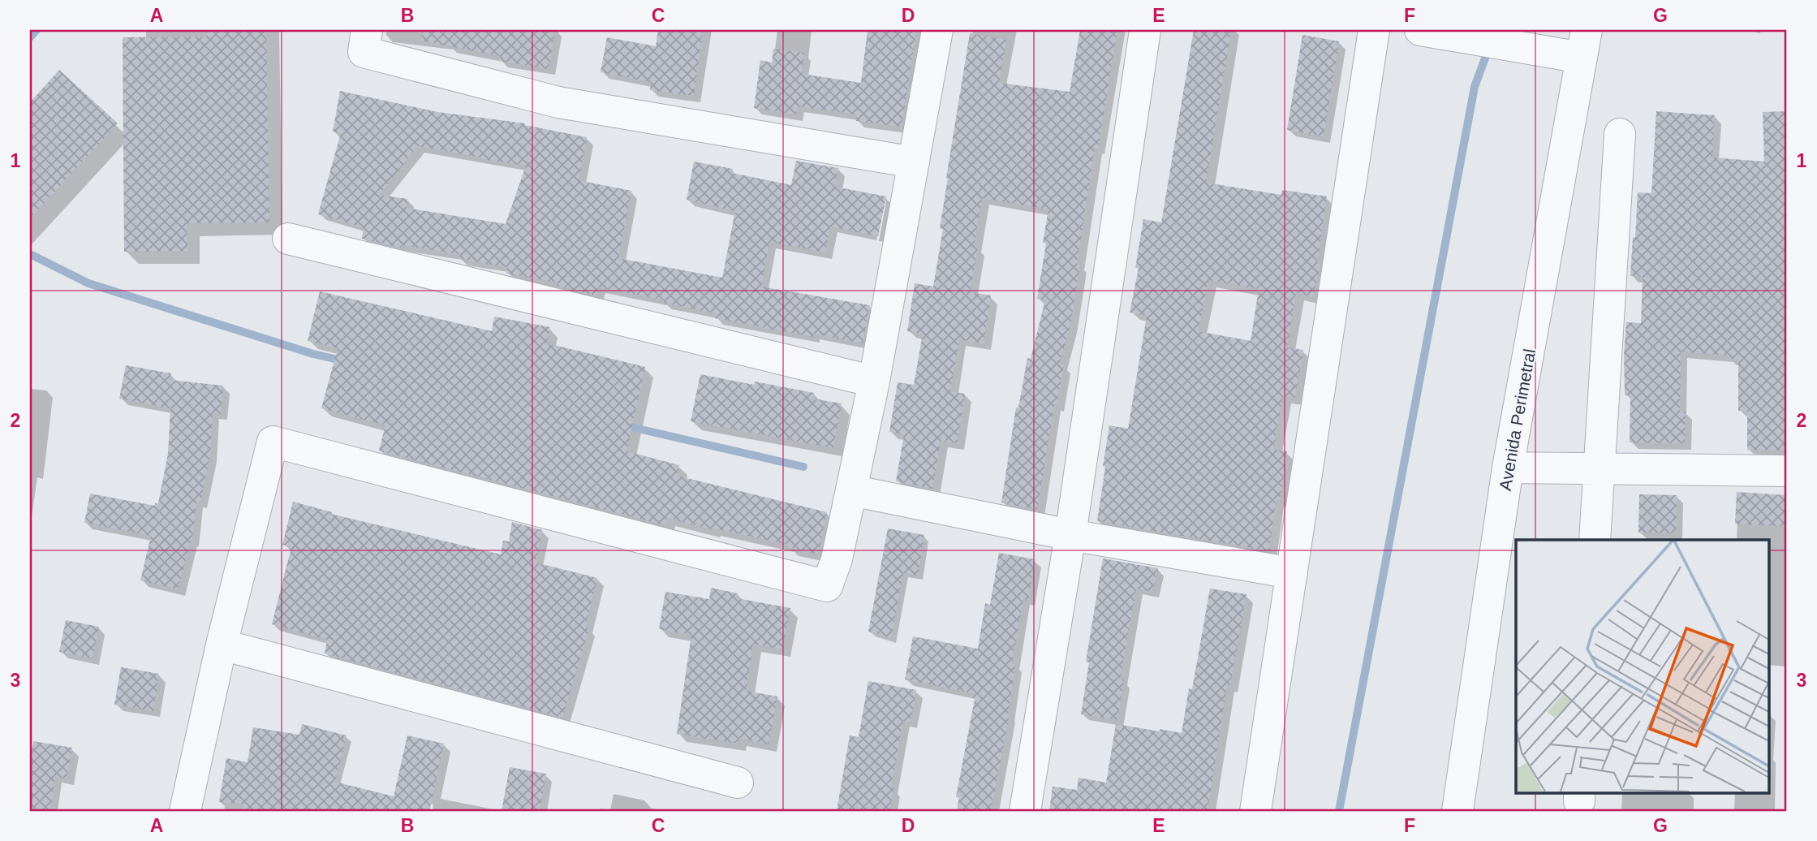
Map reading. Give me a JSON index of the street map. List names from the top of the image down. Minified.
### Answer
{"streets":{"street":["Avenida Perimetral"]},"grid":{"columns":["A","B","C","D","E","F","G"],"rows":["1","2","3"]}}
